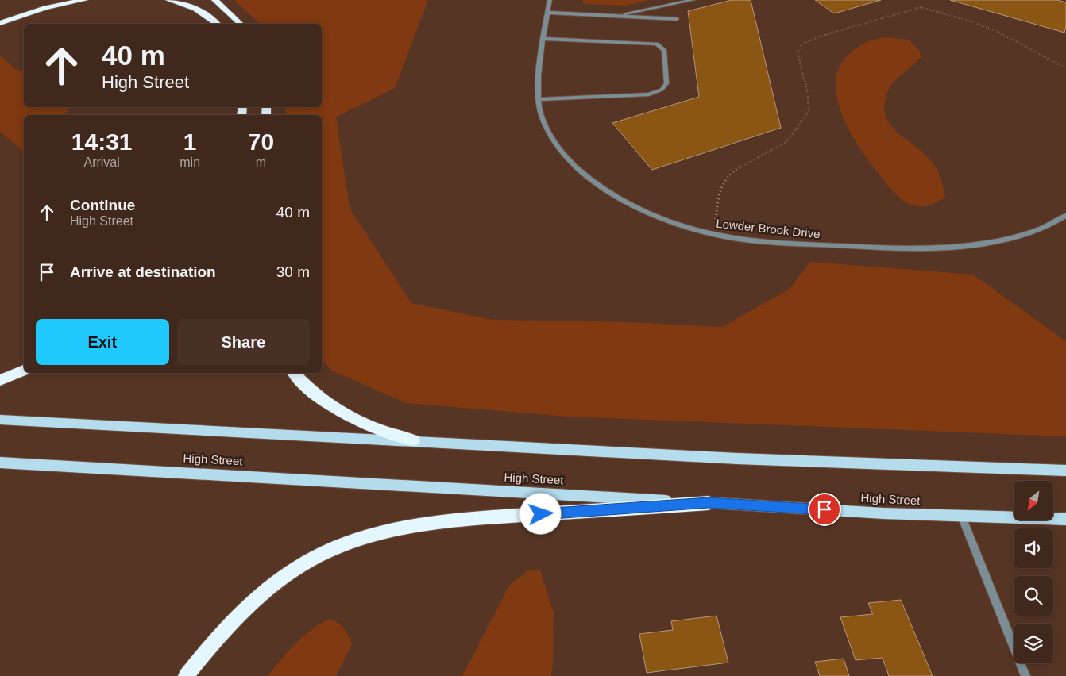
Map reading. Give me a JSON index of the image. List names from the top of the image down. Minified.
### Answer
{"streets":{"main road":["High Street"],"street":["Lowder Brook Drive"]},"north":"bottom left","page":{"turn":["40 m","High Street"],"eta":["14:31","Arrival","1","min","70","m"],"list":[{"name":"Continue","note":"High Street","value":"40 m"},{"name":"Arrive at destination","value":"30 m"}],"buttons":["Exit","Share"]}}
